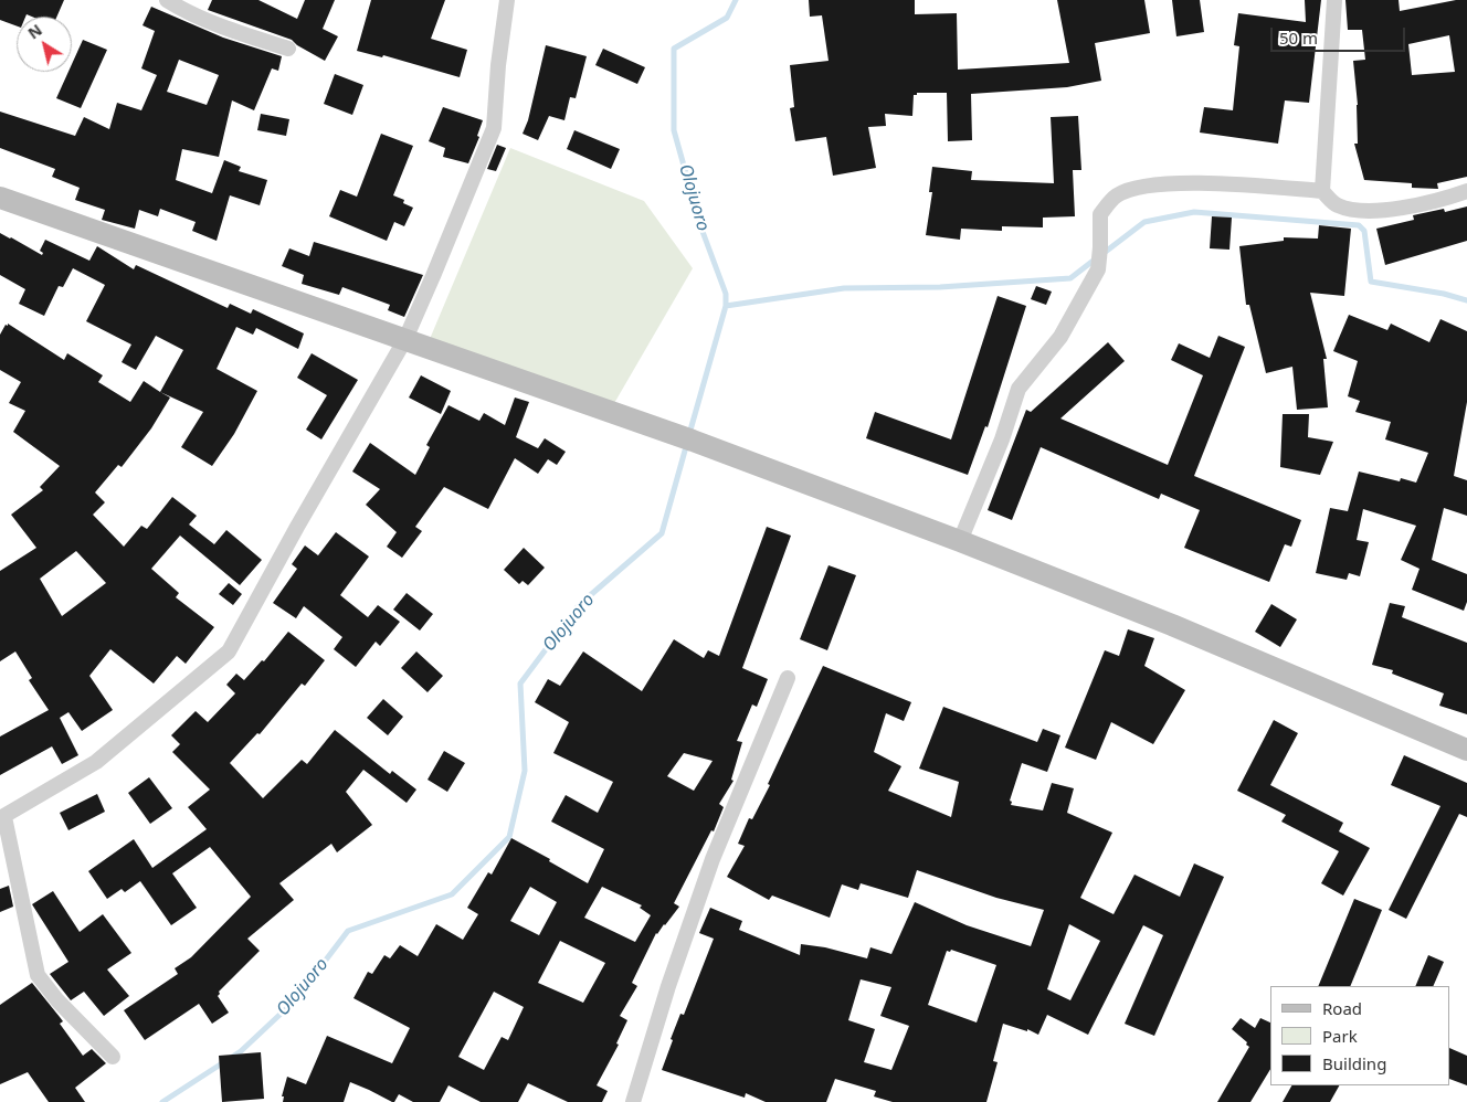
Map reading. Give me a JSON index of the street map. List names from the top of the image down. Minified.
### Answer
{"water":["Olojuoro"],"legend":["Road","Park","Building"],"scale_bar":"50 m","north":"top left"}
